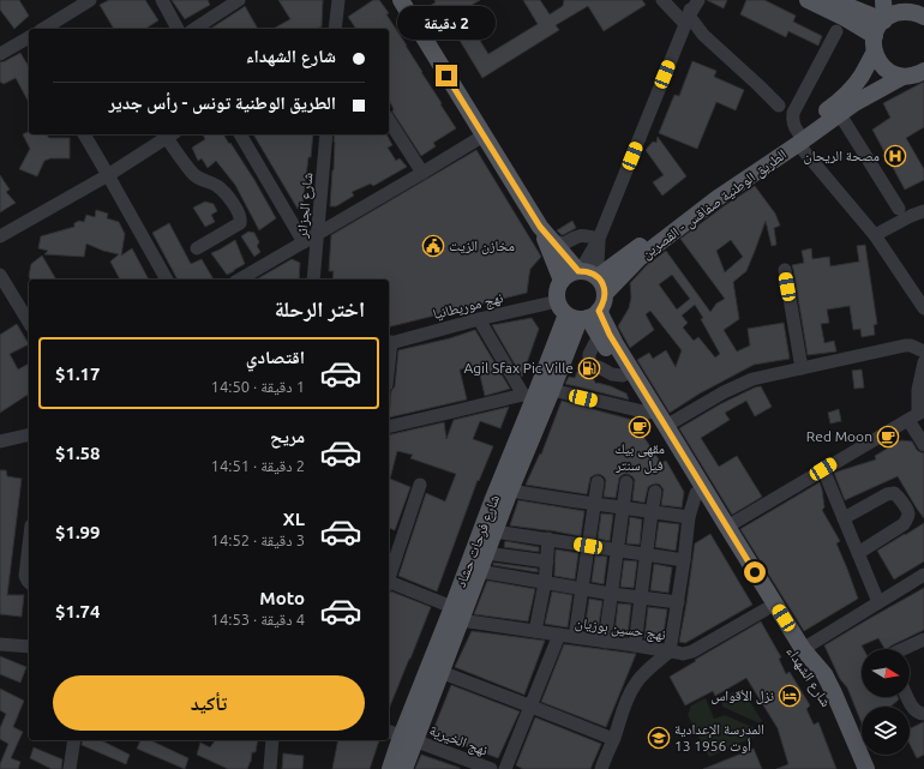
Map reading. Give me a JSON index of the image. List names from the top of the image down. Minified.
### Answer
{"streets":{"main road":["الطريق الوطنية صفاقس - القصرين","شارع فرحات حشاد","شارع الشهداء"],"street":["شارع الجزائر","نهج موريطانيا","نهج حسين بوزيان","نهج الخيرية"]},"crossings":[["الطريق الوطنية صفاقس - القصرين","نهج موريطانيا"],["الطريق الوطنية صفاقس - القصرين","شارع فرحات حشاد"],["الطريق الوطنية صفاقس - القصرين","شارع الشهداء"],["نهج موريطانيا","شارع فرحات حشاد"],["نهج موريطانيا","شارع الشهداء"],["شارع فرحات حشاد","نهج حسين بوزيان"],["شارع فرحات حشاد","شارع الشهداء"],["شارع فرحات حشاد","نهج الخيرية"],["نهج حسين بوزيان","شارع الشهداء"]],"places":{"hospital":["مصحة الريحان"],"public building":["مخازن الزيت"],"fuel station":["Agil Sfax Pic Ville"],"cafe":["مقهى بيك فيل سنتر","Red Moon"],"hotel":["نزل الأقواس"],"school or university":["المدرسة الإعدادية 13 أوت 1956"]},"north":"right","page":{"bubble":"2 دقيقة","banner":["شارع الشهداء","الطريق الوطنية تونس - رأس جدير"],"heading":"اختر الرحلة","list":[{"name":"اقتصادي","note":"1 دقيقة · 14:50","value":"$1.17"},{"name":"مريح","note":"2 دقيقة · 14:51","value":"$1.58"},{"name":"XL","note":"3 دقيقة · 14:52","value":"$1.99"},{"name":"Moto","note":"4 دقيقة · 14:53","value":"$1.74"}],"buttons":"تأكيد"}}
